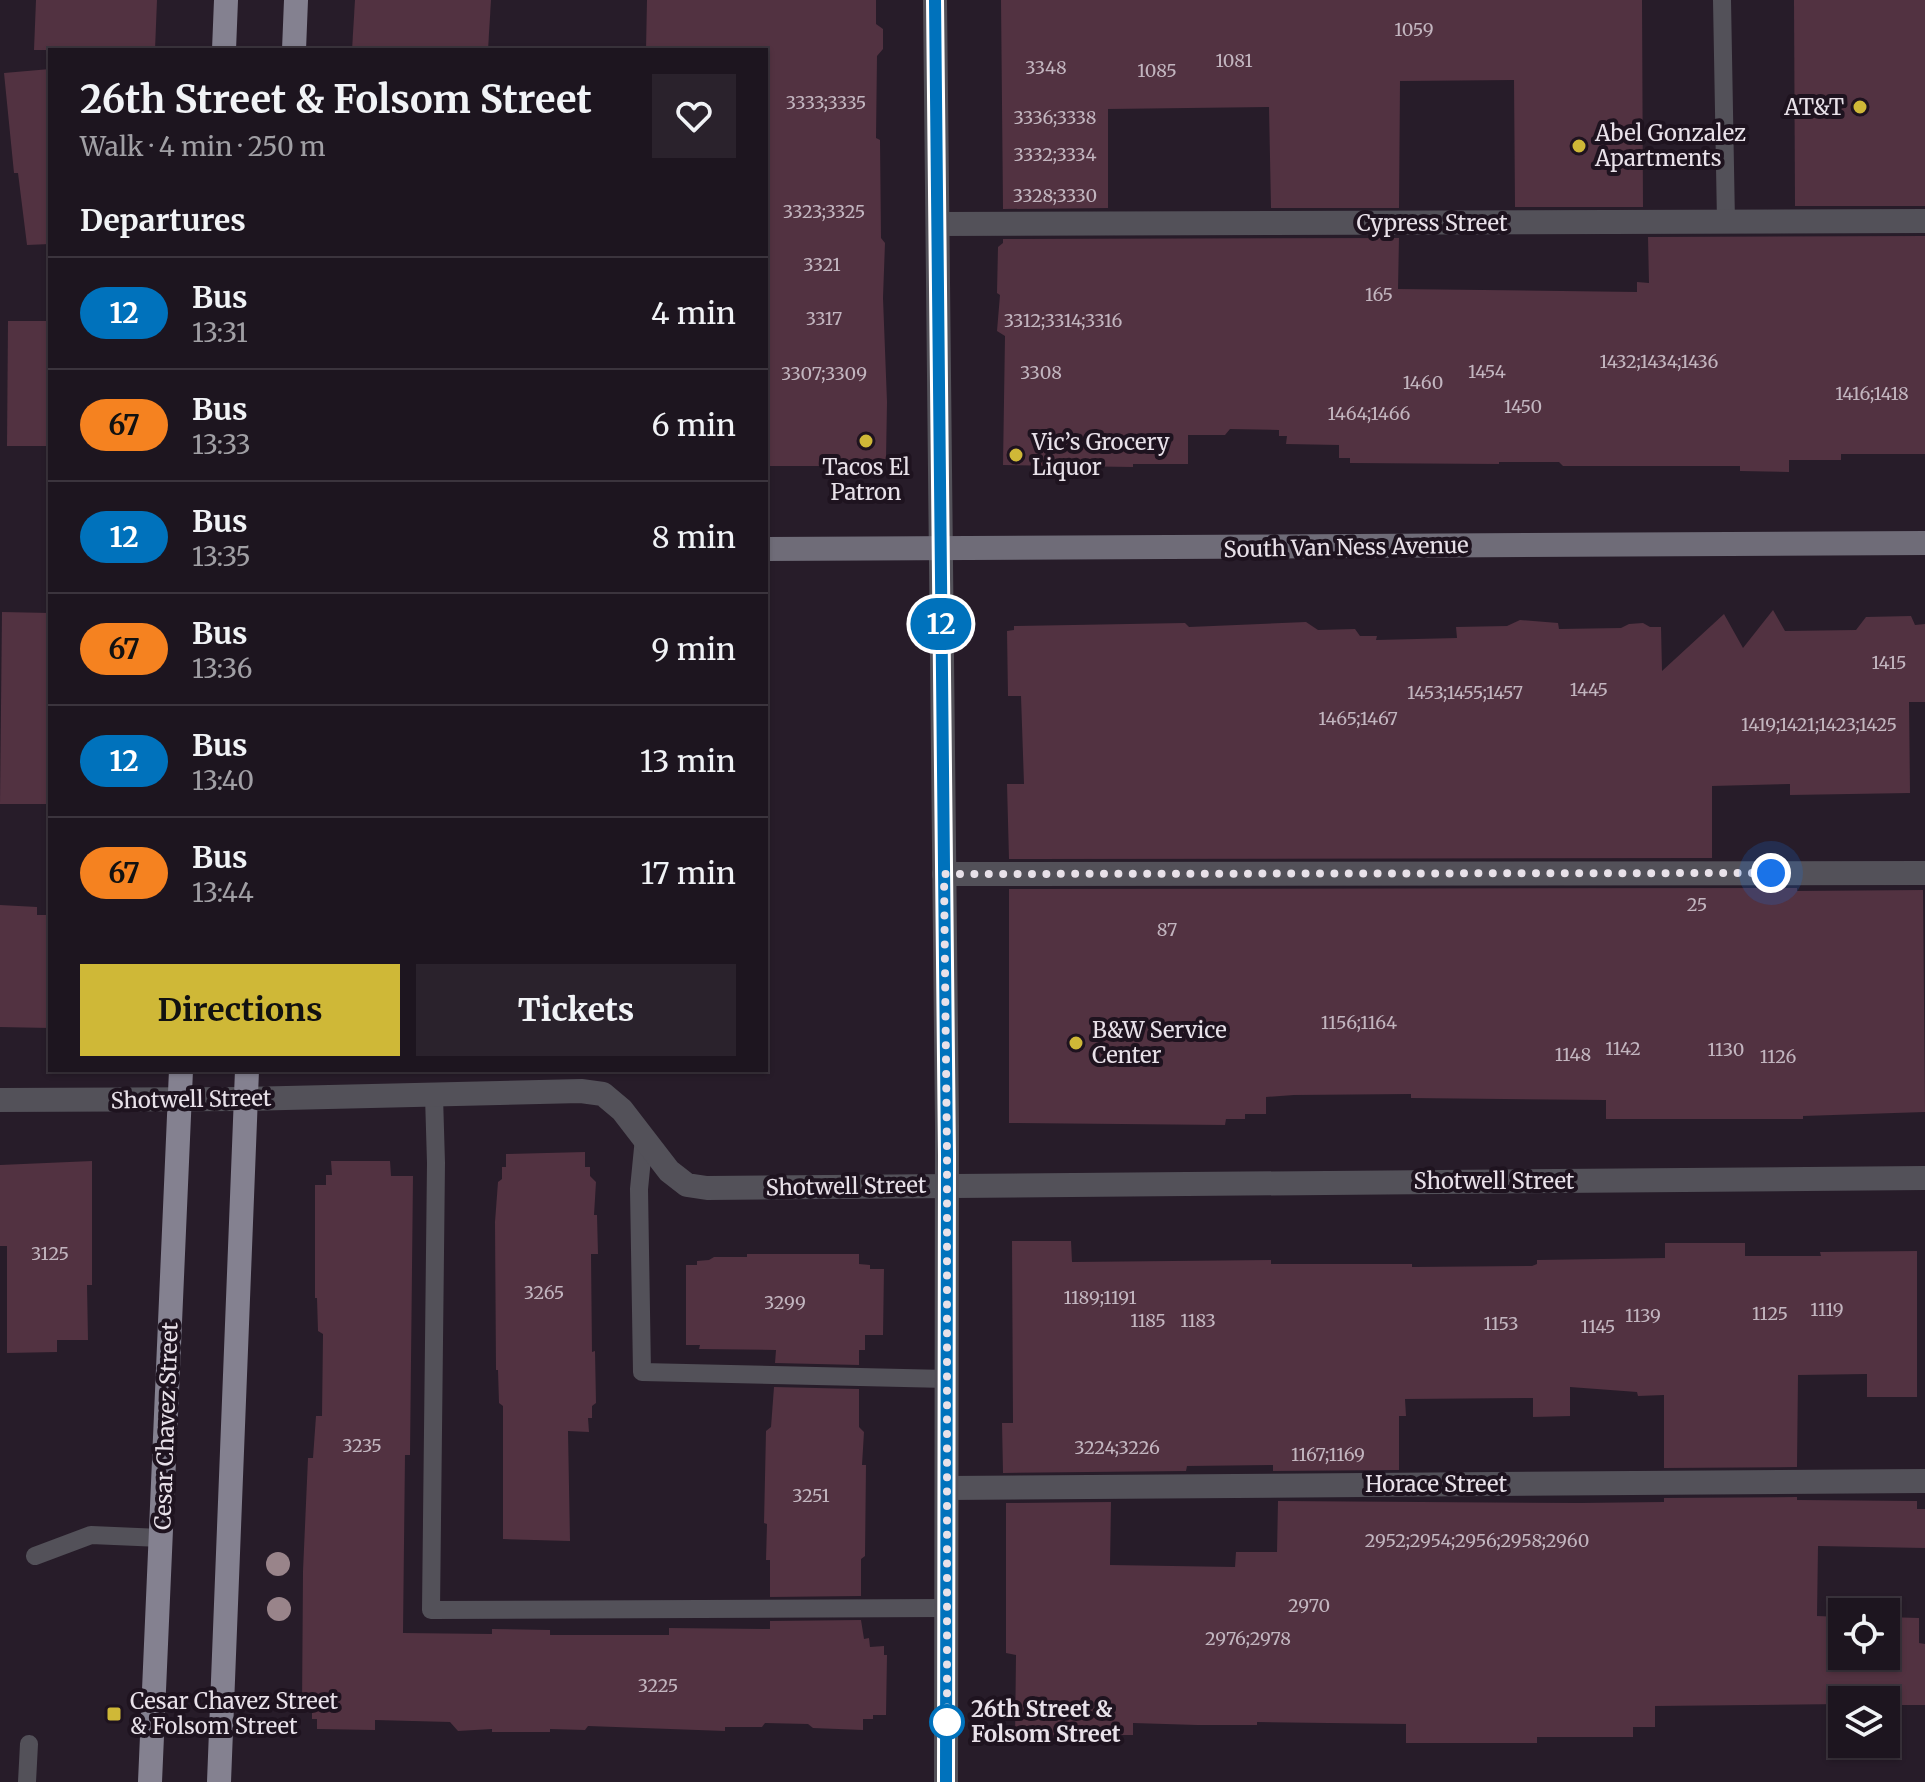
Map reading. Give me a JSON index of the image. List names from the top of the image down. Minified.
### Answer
{"streets":{"main road":["South Van Ness Avenue","Cesar Chavez Street"],"street":["Cypress Street","Shotwell Street","Horace Street"]},"crossings":[["Shotwell Street","Cesar Chavez Street"]],"places":{"other":["AT&T","Abel Gonzalez Apartments","Tacos El Patron","Vic’s Grocery Liquor","B&W Service Center","26th Street & Folsom Street"],"transit":["Cesar Chavez Street & Folsom Street"]},"lines":["bus line 12"],"house_numbers":["1059","1081","3348","1085","3333;3335","3336;3338","3332;3334","3328;3330","3323;3325","3321","165","3317","3312;3314;3316","1432;1434;1436","1454","3308","3307;3309","1460","1416;1418","1450","1464;1466","1415","1445","1453;1455;1457","1465;1467","1419;1421;1423;1425","25","87","1156;1164","1142","1130","1148","1126","3125","3265","1189;1191","3299","1119","1125","1139","1185","1183","1153","1145","3235","3224;3226","1167;1169","3251","2952;2954;2956;2958;2960","2970","2976;2978","3225"],"page":{"on_map":"12","heading":[["26th Street & Folsom Street","Walk · 4 min · 250 m"],"Departures"],"list":[{"mark":"12","name":"Bus","note":"13:31","value":"4 min"},{"mark":"67","name":"Bus","note":"13:33","value":"6 min"},{"mark":"12","name":"Bus","note":"13:35","value":"8 min"},{"mark":"67","name":"Bus","note":"13:36","value":"9 min"},{"mark":"12","name":"Bus","note":"13:40","value":"13 min"},{"mark":"67","name":"Bus","note":"13:44","value":"17 min"}],"buttons":["Directions","Tickets"]}}
